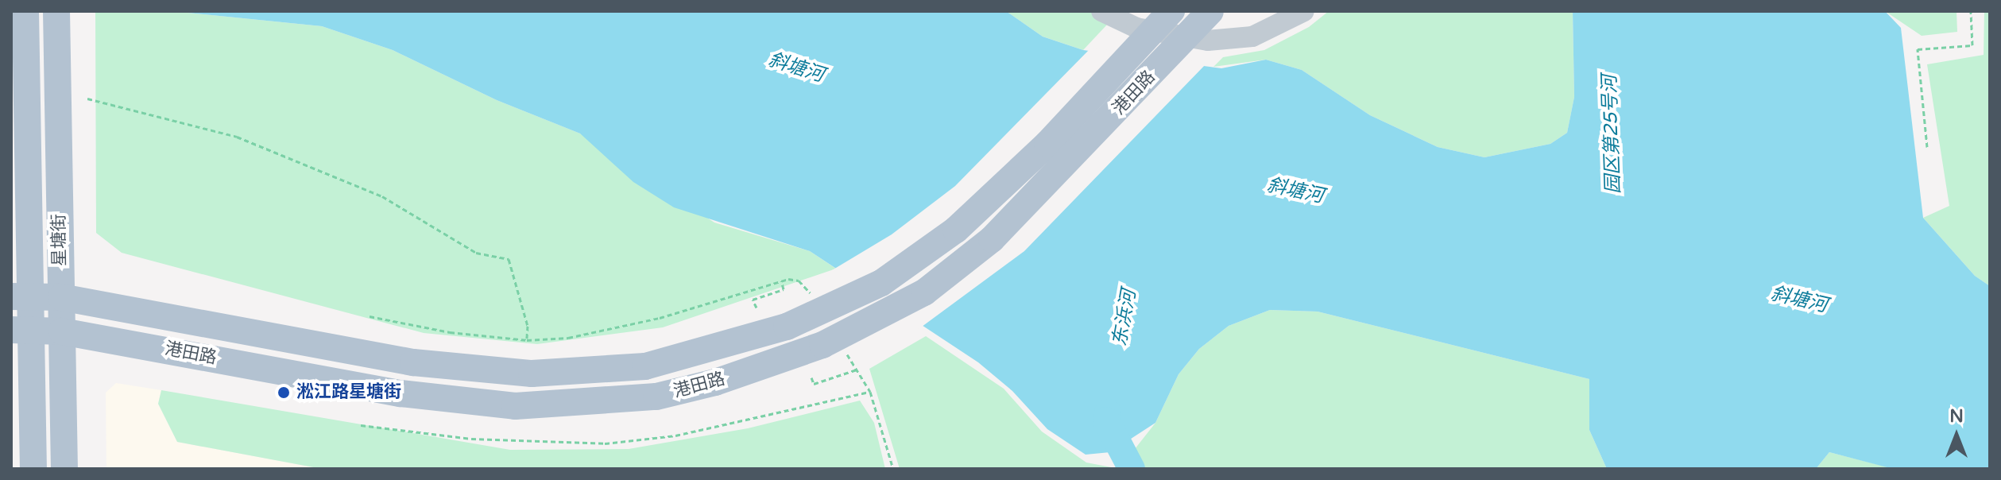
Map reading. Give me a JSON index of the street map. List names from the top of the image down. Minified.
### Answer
{"streets":{"main road":["港田路","星塘街"]},"crossings":[["港田路","星塘街"]],"water":["斜塘河","园区第25号河","东浜河"],"places":["淞江路星塘街"],"north":"top"}
